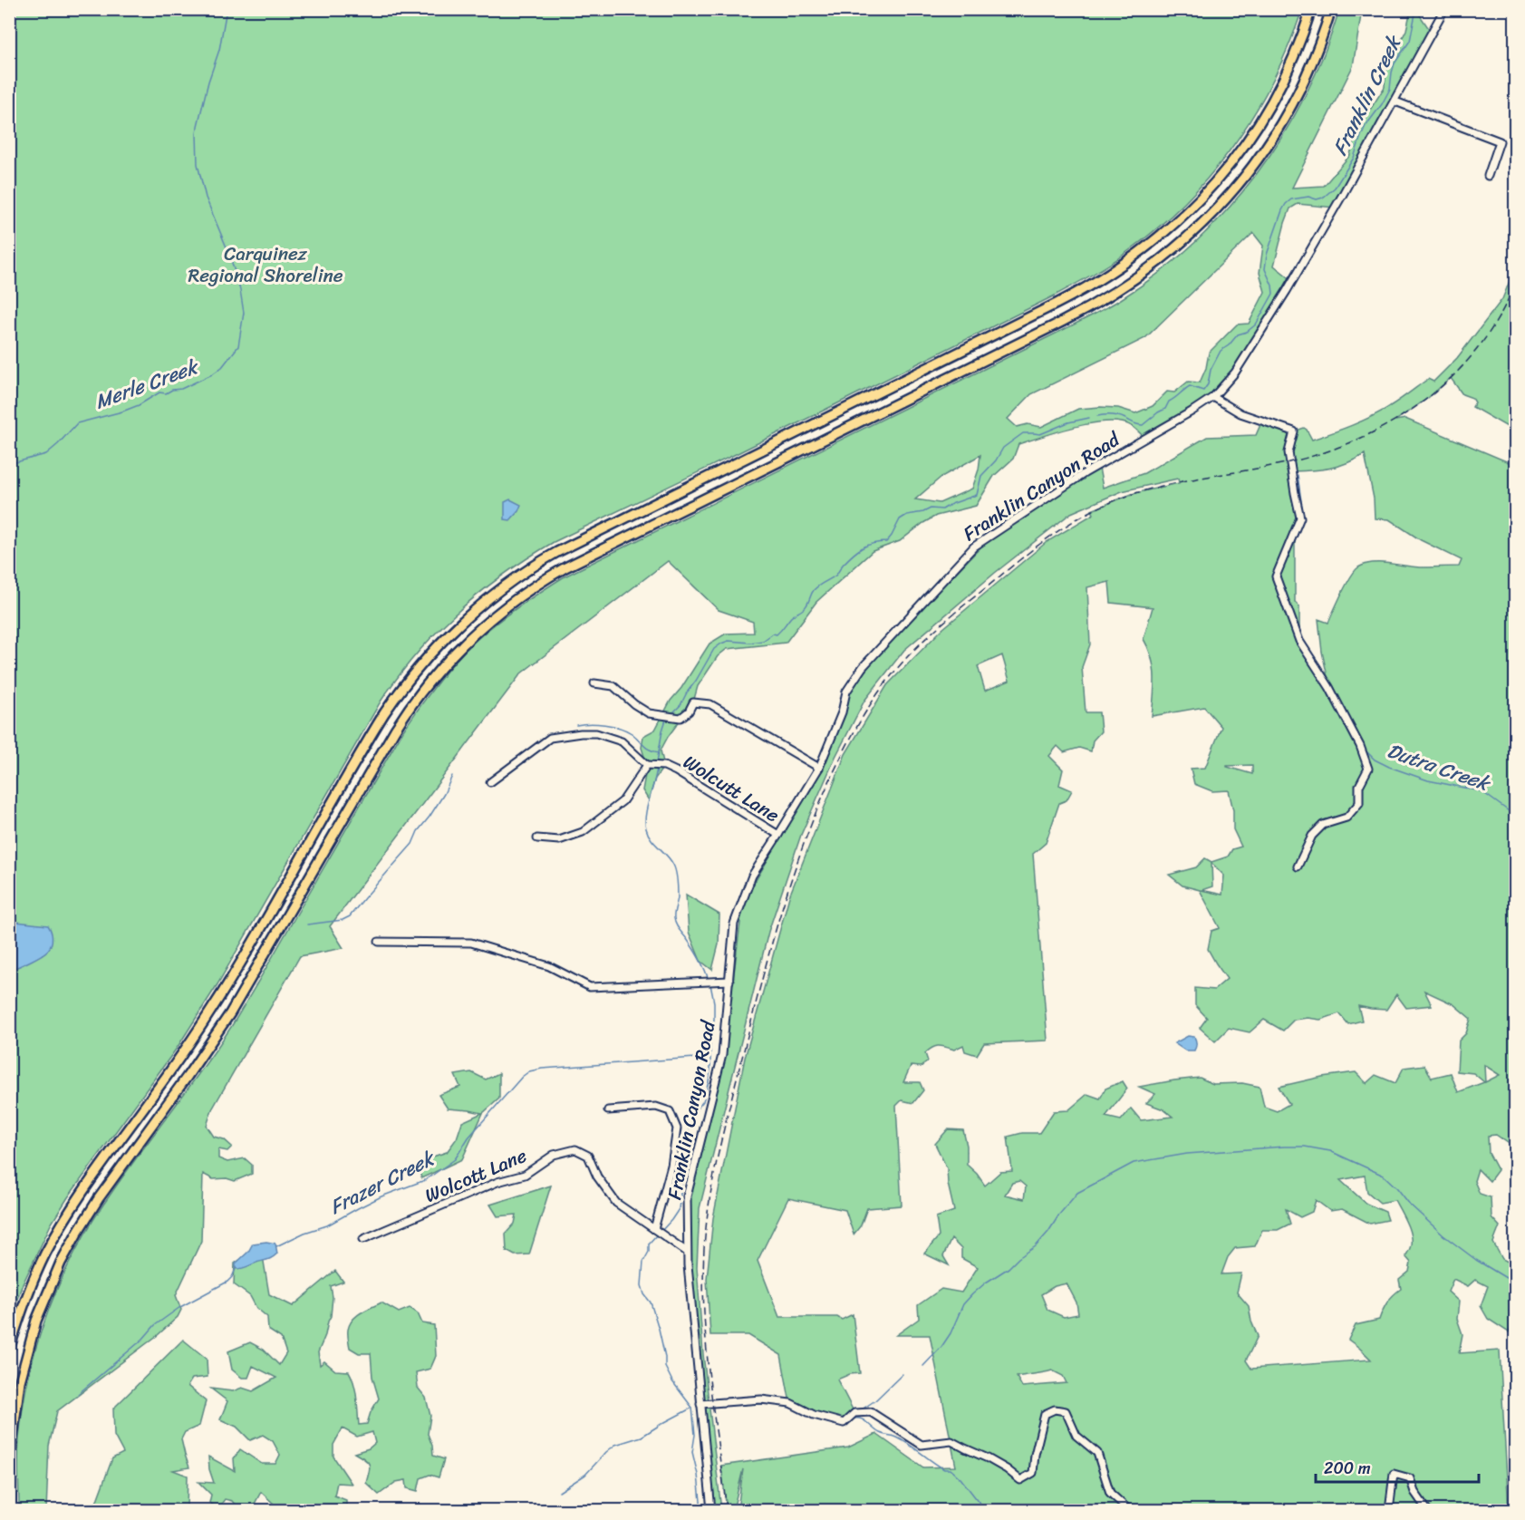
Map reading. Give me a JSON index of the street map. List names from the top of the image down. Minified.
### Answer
{"streets":{"street":["Franklin Canyon Road","Wolcutt Lane","Wolcott Lane"]},"crossings":[["Franklin Canyon Road","Wolcutt Lane"],["Franklin Canyon Road","Wolcott Lane"]],"water":["Franklin Creek","Merle Creek","Dutra Creek","Frazer Creek"],"parks":["Carquinez Regional Shoreline"],"scale_bar":"200 m"}
